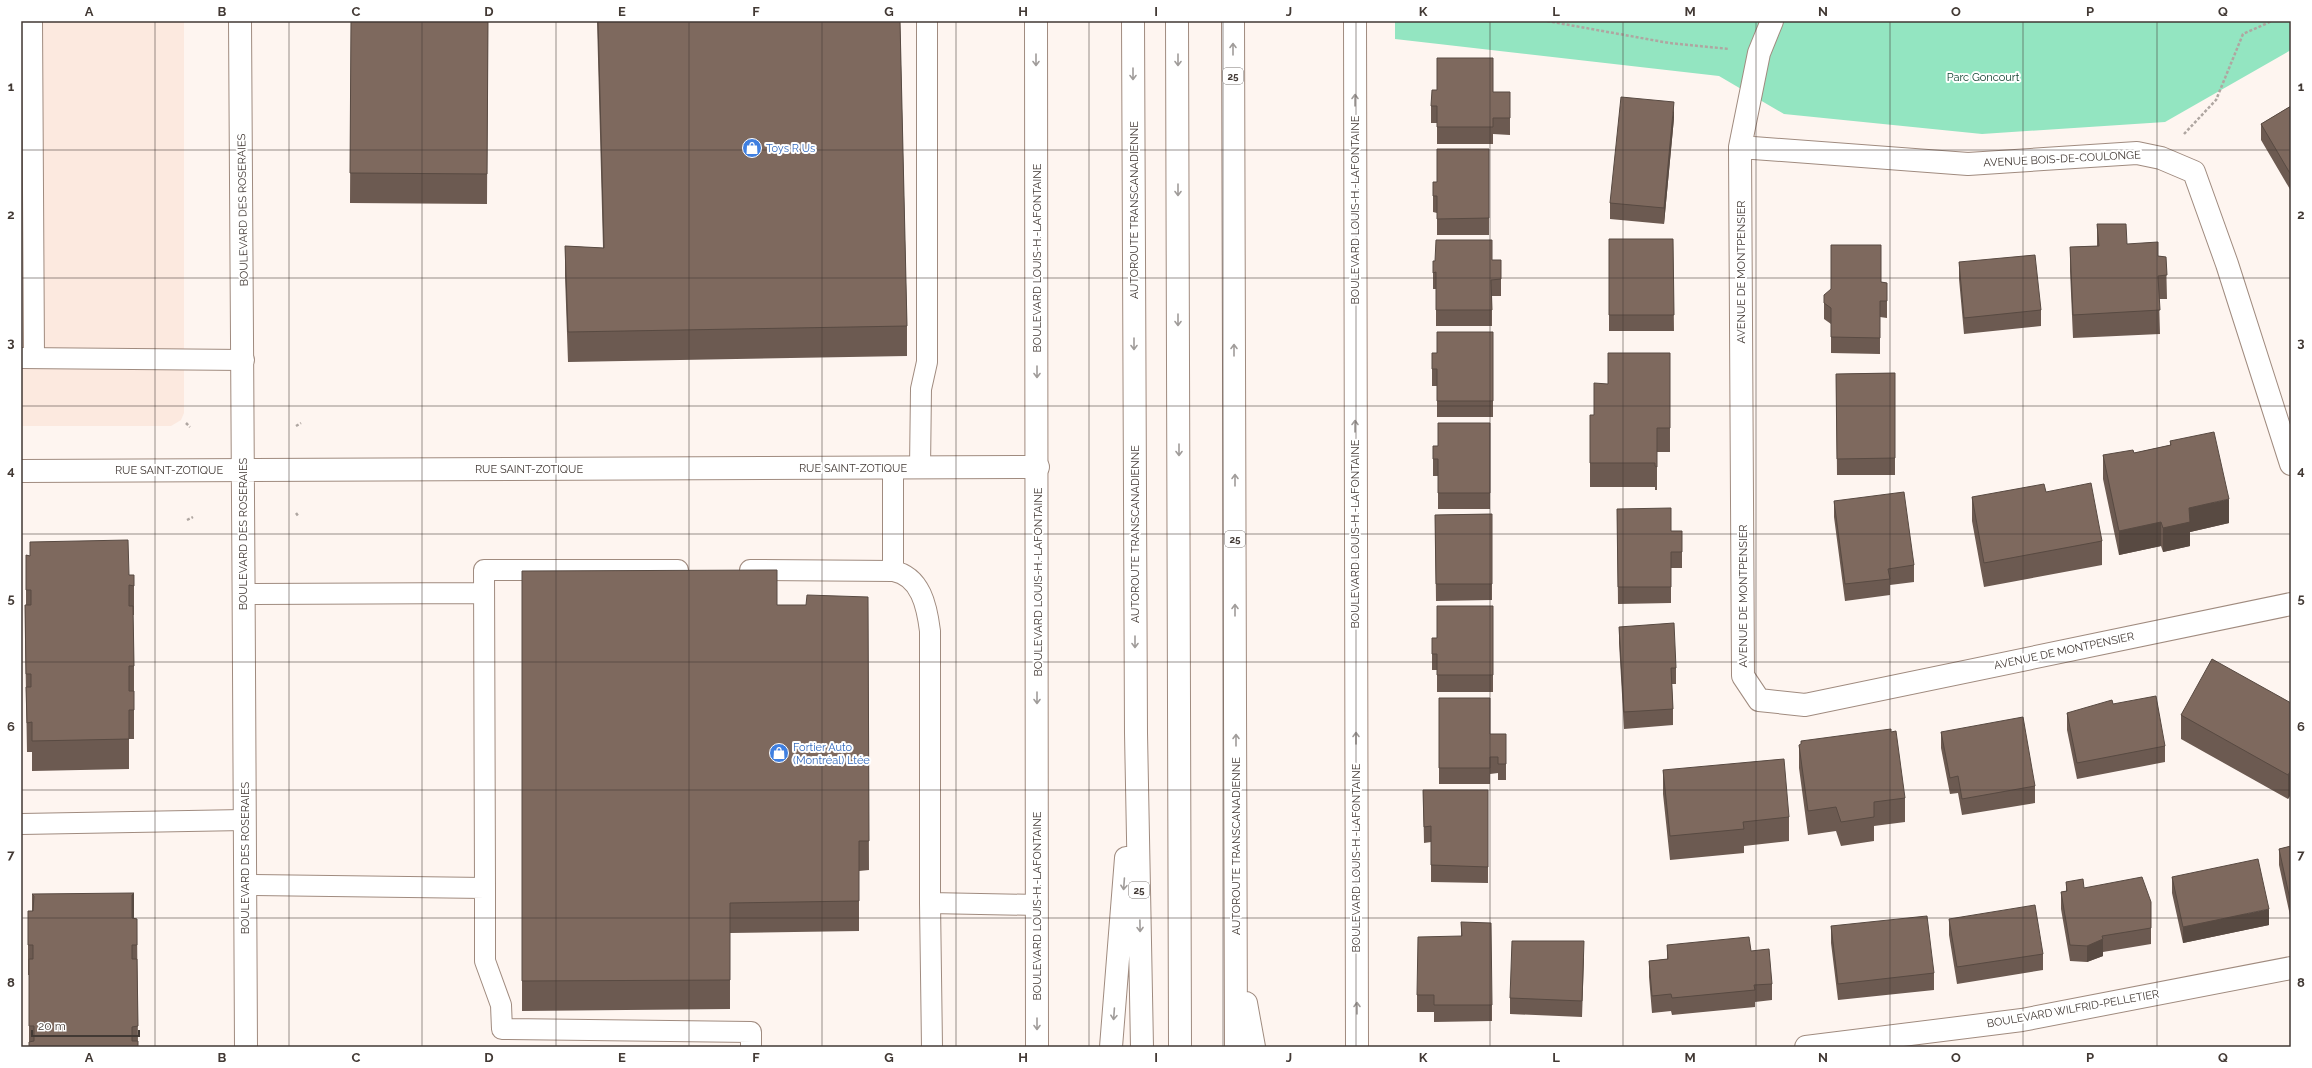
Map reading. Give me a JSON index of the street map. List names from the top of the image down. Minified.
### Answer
{"streets":{"main road":["25","AVENUE BOIS-DE-COULONGE","BOULEVARD DES ROSERAIES","AUTOROUTE TRANSCANADIENNE","BOULEVARD LOUIS-H.-LAFONTAINE","AVENUE DE MONTPENSIER","RUE SAINT-ZOTIQUE","BOULEVARD WILFRID-PELLETIER"]},"crossings":[["AVENUE BOIS-DE-COULONGE","AVENUE DE MONTPENSIER"],["BOULEVARD DES ROSERAIES","RUE SAINT-ZOTIQUE"],["BOULEVARD LOUIS-H.-LAFONTAINE","RUE SAINT-ZOTIQUE"]],"parks":["Parc Goncourt"],"places":{"shop":["Toys R Us","Fortier Auto (Montréal) Ltée"]},"scale_bar":"20 m","grid":{"columns":["A","B","C","D","E","F","G","H","I","J","K","L","M","N","O","P","Q"],"rows":["1","2","3","4","5","6","7","8"]}}
